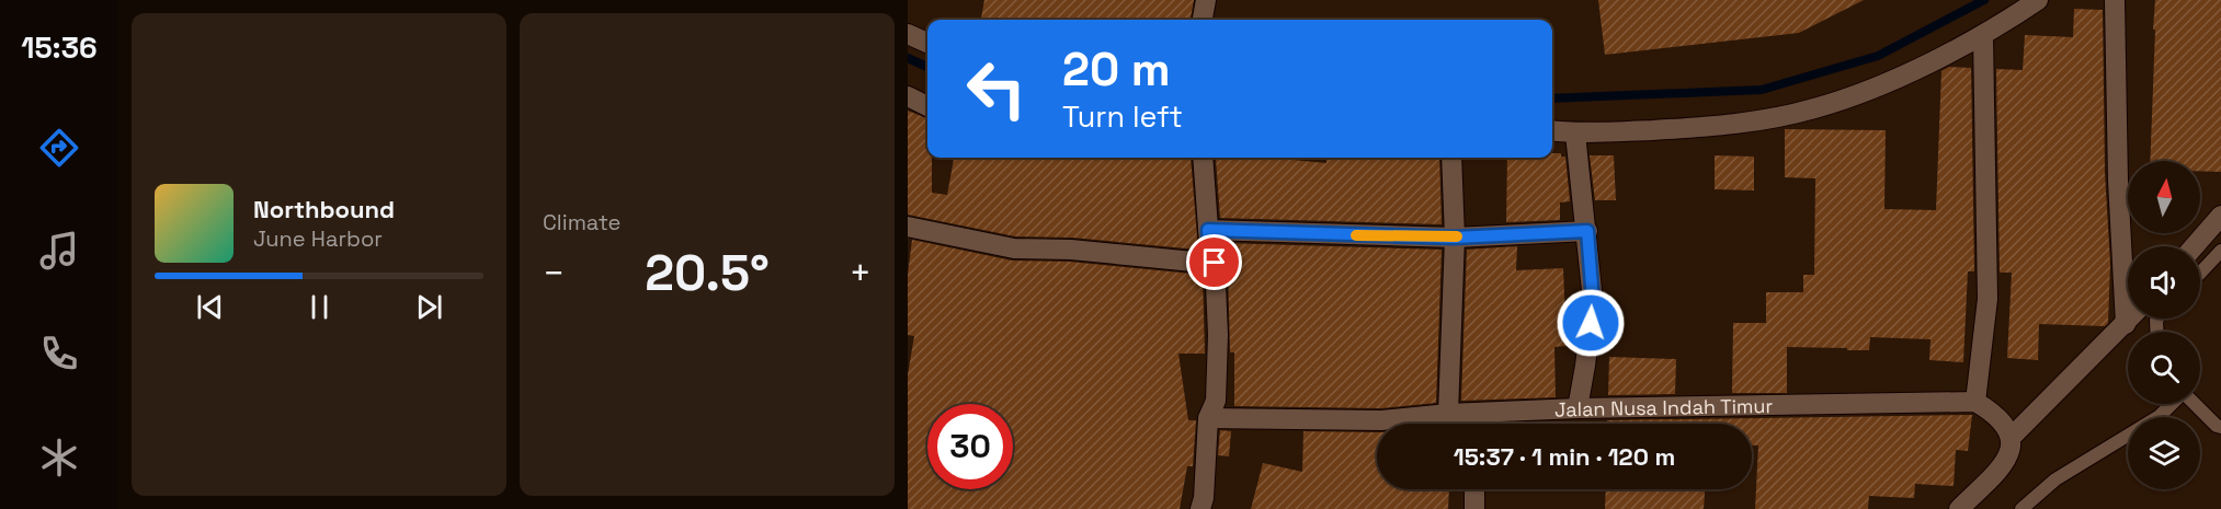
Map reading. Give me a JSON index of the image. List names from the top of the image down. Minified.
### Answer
{"streets":{"street":["Jalan Nusa Indah Timur"]},"north":"top","page":{"tabs":"15:36","tile":"Climate","turn":["20 m","Turn left"],"song":["Northbound","June Harbor"],"heat":["−","20.5°","+"],"limit":"30","trip":"15:37 · 1 min · 120 m"}}
